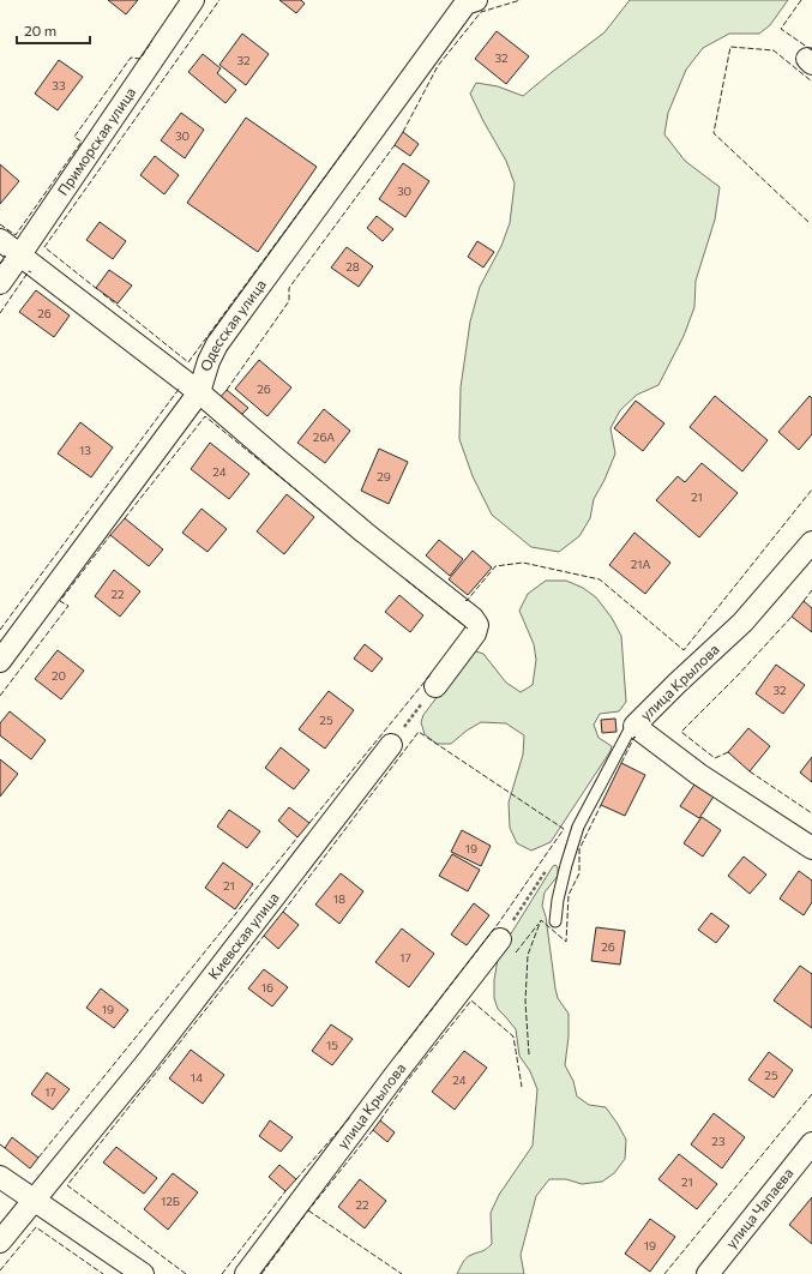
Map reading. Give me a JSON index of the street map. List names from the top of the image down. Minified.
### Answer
{"streets":{"street":["Приморская улица","Одесская улица","улица Крылова","Киевская улица","улица Чапаева"]},"house_numbers":["32","32","33","30","30","28","26","26","26А","13","24","29","21","21А","22","20","32","25","19","21","18","26","17","16","19","15","25","14","24","17","23","21","12Б","22","19"],"scale_bar":"20 m"}
